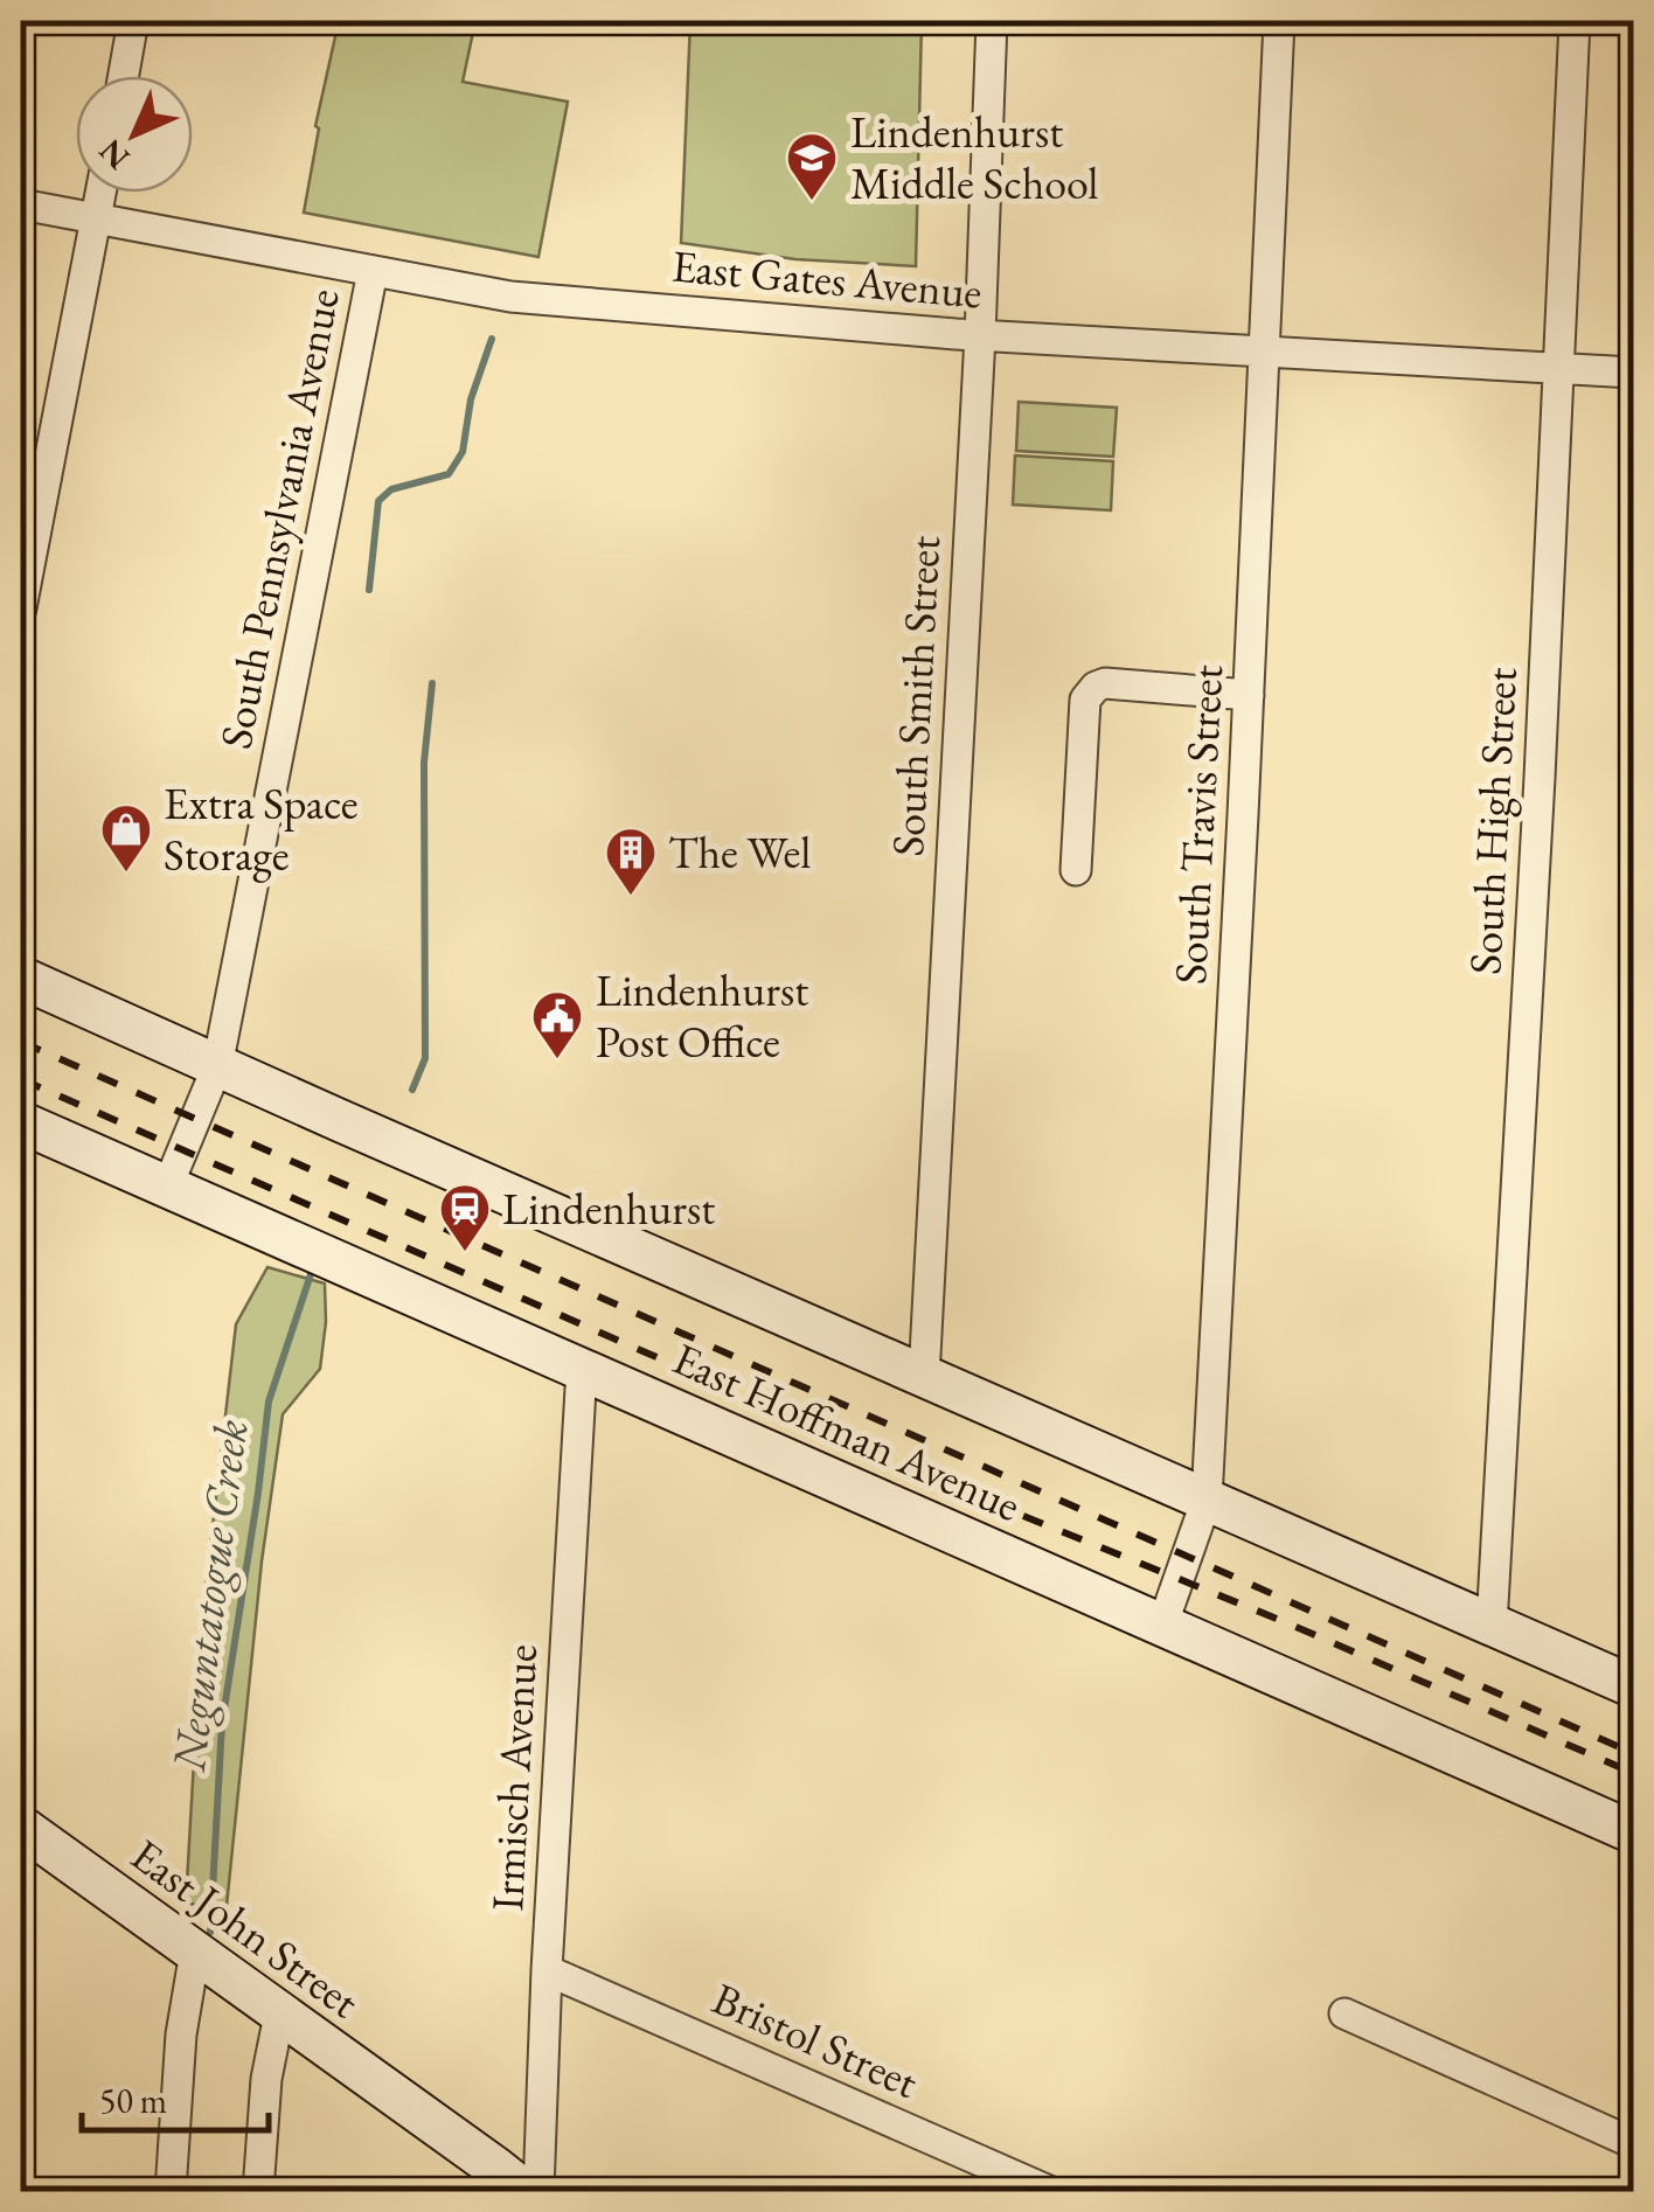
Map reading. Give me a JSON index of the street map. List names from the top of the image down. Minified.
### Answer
{"streets":{"street":["East Gates Avenue","South Pennsylvania Avenue","South Smith Street","South High Street","South Travis Street","East Hoffman Avenue","Irmisch Avenue","East John Street","Bristol Street"]},"crossings":[["East Gates Avenue","South Pennsylvania Avenue"],["East Gates Avenue","South Smith Street"],["East Gates Avenue","South High Street"],["East Gates Avenue","South Travis Street"],["South Pennsylvania Avenue","East Hoffman Avenue"],["South Smith Street","East Hoffman Avenue"],["South High Street","East Hoffman Avenue"],["South Travis Street","East Hoffman Avenue"],["East Hoffman Avenue","Irmisch Avenue"],["Irmisch Avenue","Bristol Street"]],"water":["Neguntatogue Creek"],"places":{"school or university":["Lindenhurst Middle School"],"shop":["Extra Space Storage"],"building":["The Wel"],"public building":["Lindenhurst Post Office"],"station":["Lindenhurst"]},"scale_bar":"50 m","north":"bottom left"}
